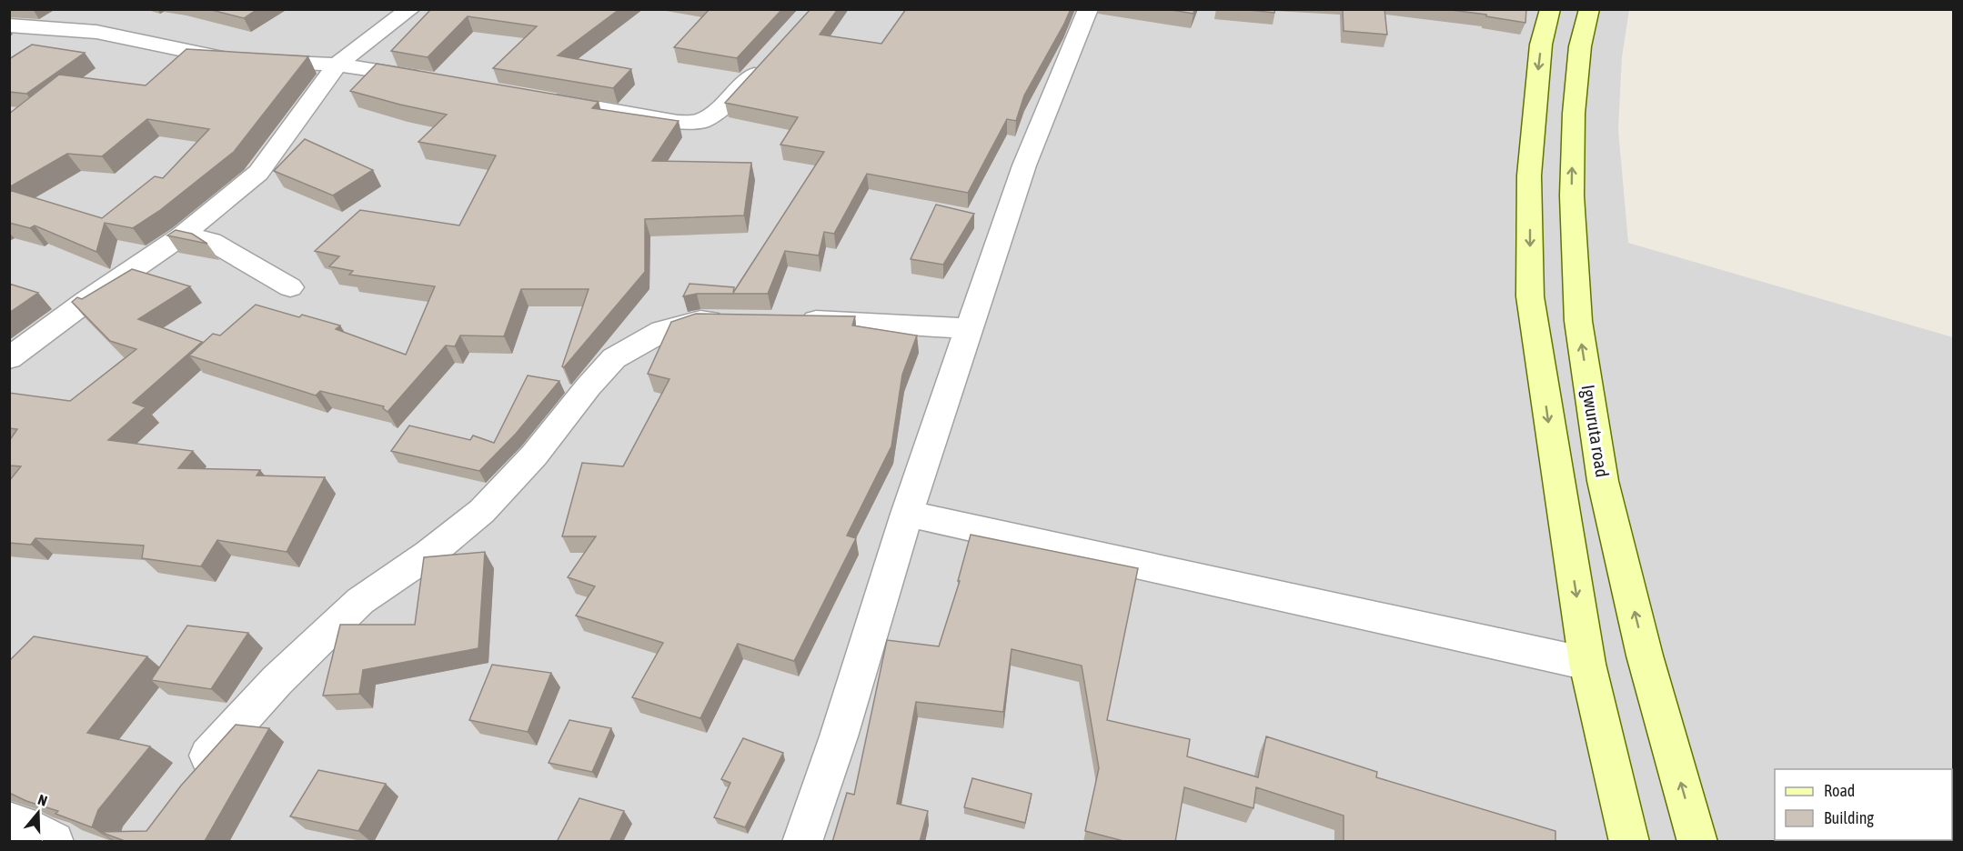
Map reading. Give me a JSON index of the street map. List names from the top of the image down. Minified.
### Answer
{"streets":{"main road":["Igwuruta road"]},"legend":["Road","Building"],"north":"top"}
